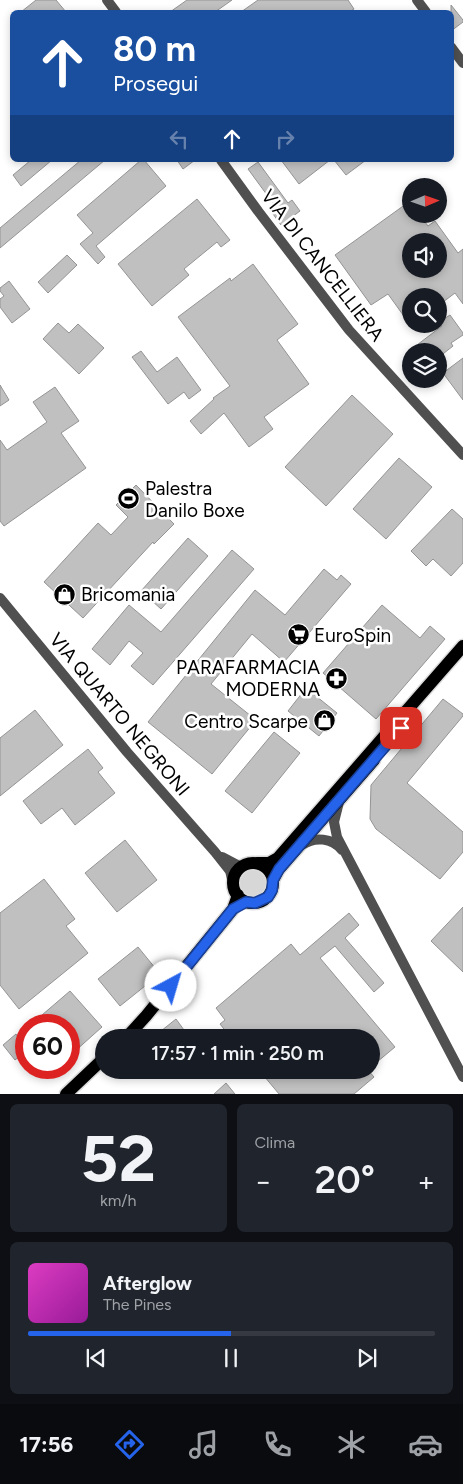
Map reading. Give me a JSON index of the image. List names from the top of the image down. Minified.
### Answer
{"streets":{"street":["VIA DI CANCELLIERA","VIA QUARTO NEGRONI"]},"places":{"sports":["Palestra Danilo Boxe"],"shop":["Bricomania","Centro Scarpe"],"supermarket":["EuroSpin"],"pharmacy":["PARAFARMACIA MODERNA"]},"north":"right","page":{"turn":["80 m","Prosegui"],"limit":"60","trip":"17:57 · 1 min · 250 m","tile":[["52","km/h"],"Clima"],"heat":["−","20°","+"],"song":["Afterglow","The Pines"],"tabs":"17:56"}}
